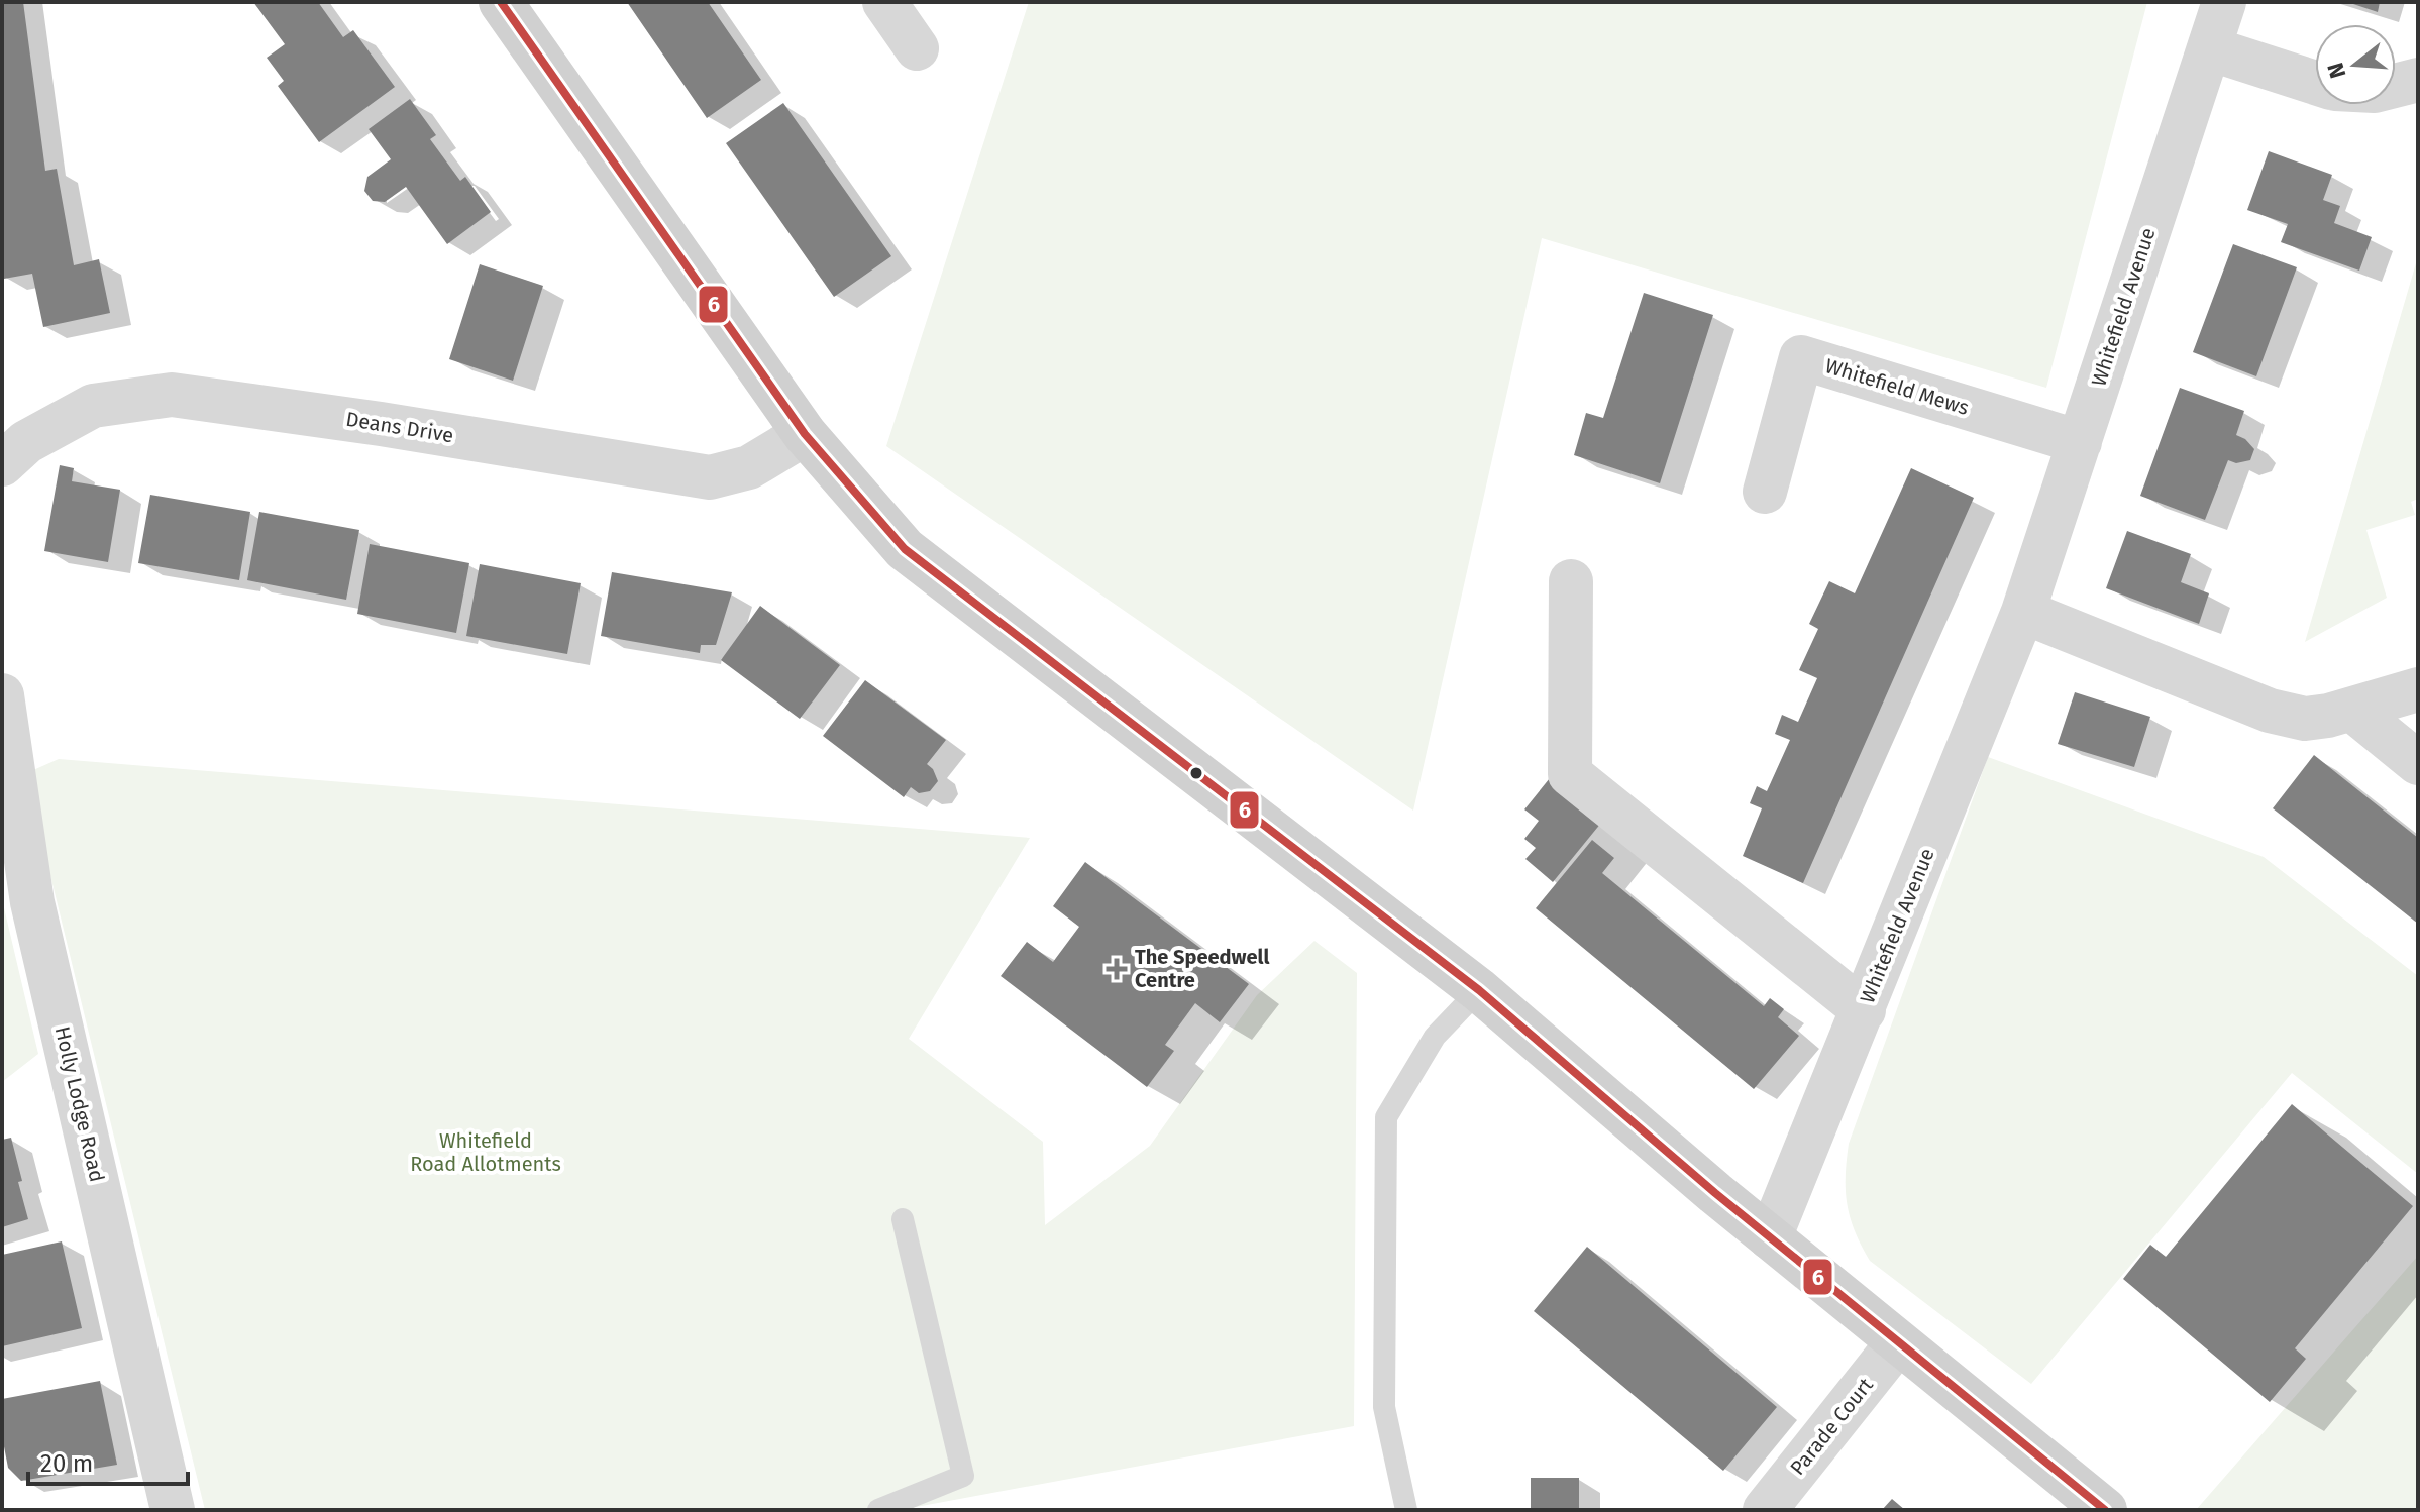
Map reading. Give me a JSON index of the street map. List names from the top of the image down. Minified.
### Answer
{"streets":{"street":["Whitefield Avenue","Whitefield Mews","Deans Drive","Holly Lodge Road","Parade Court"]},"crossings":[["Whitefield Avenue","Whitefield Mews"]],"parks":["Whitefield Road Allotments"],"places":{"health":["The Speedwell Centre"]},"lines":["transit line 6"],"scale_bar":"20 m","north":"left"}
